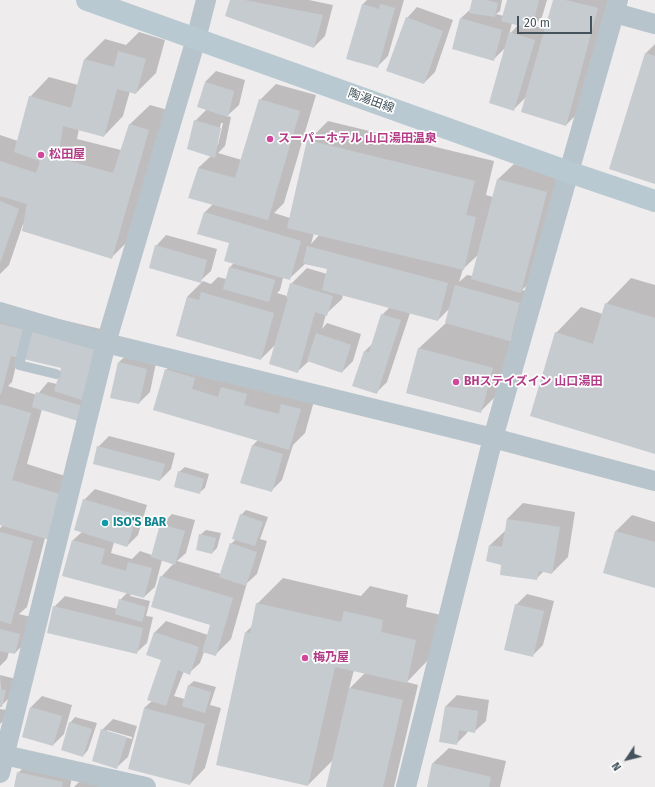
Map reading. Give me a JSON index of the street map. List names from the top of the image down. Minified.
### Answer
{"streets":{"main road":["陶湯田線"]},"places":["スーパーホテル 山口湯田温泉","松田屋","BHステイズイン 山口湯田","ISO'S BAR","梅乃屋"],"scale_bar":"20 m","north":"bottom left"}
